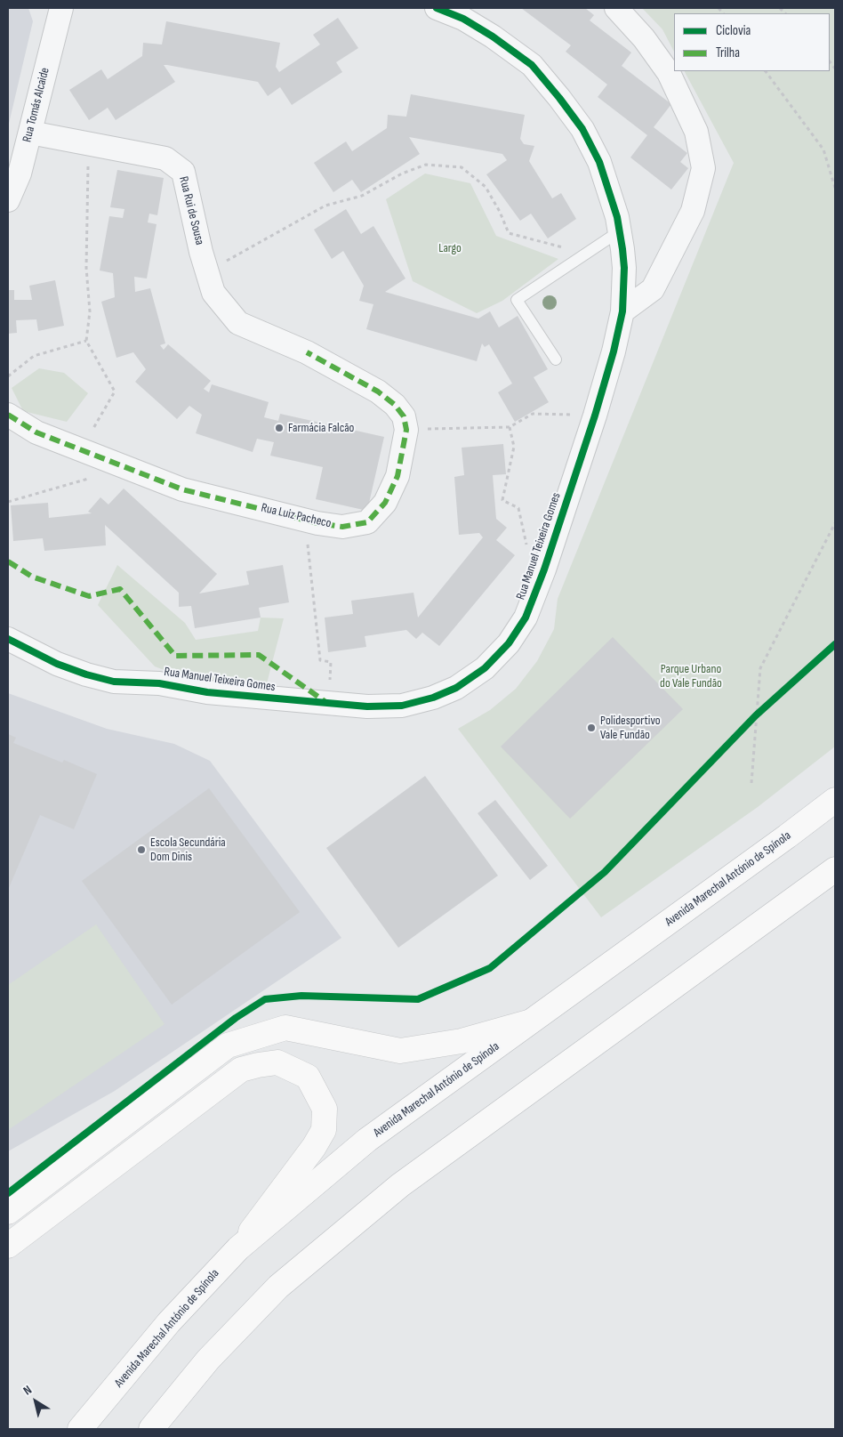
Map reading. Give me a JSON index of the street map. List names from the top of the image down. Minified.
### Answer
{"streets":{"main road":["Avenida Marechal António de Spínola"],"street":["Rua Tomás Alcaide","Rua Rui de Sousa","Rua Luiz Pacheco","Rua Manuel Teixeira Gomes"]},"crossings":[["Rua Tomás Alcaide","Rua Rui de Sousa"],["Rua Rui de Sousa","Rua Luiz Pacheco"]],"parks":["Largo","Parque Urbano do Vale Fundão"],"places":["Farmácia Falcão","Polidesportivo Vale Fundão","Escola Secundária Dom Dinis"],"legend":["Ciclovia","Trilha"],"north":"top left"}
